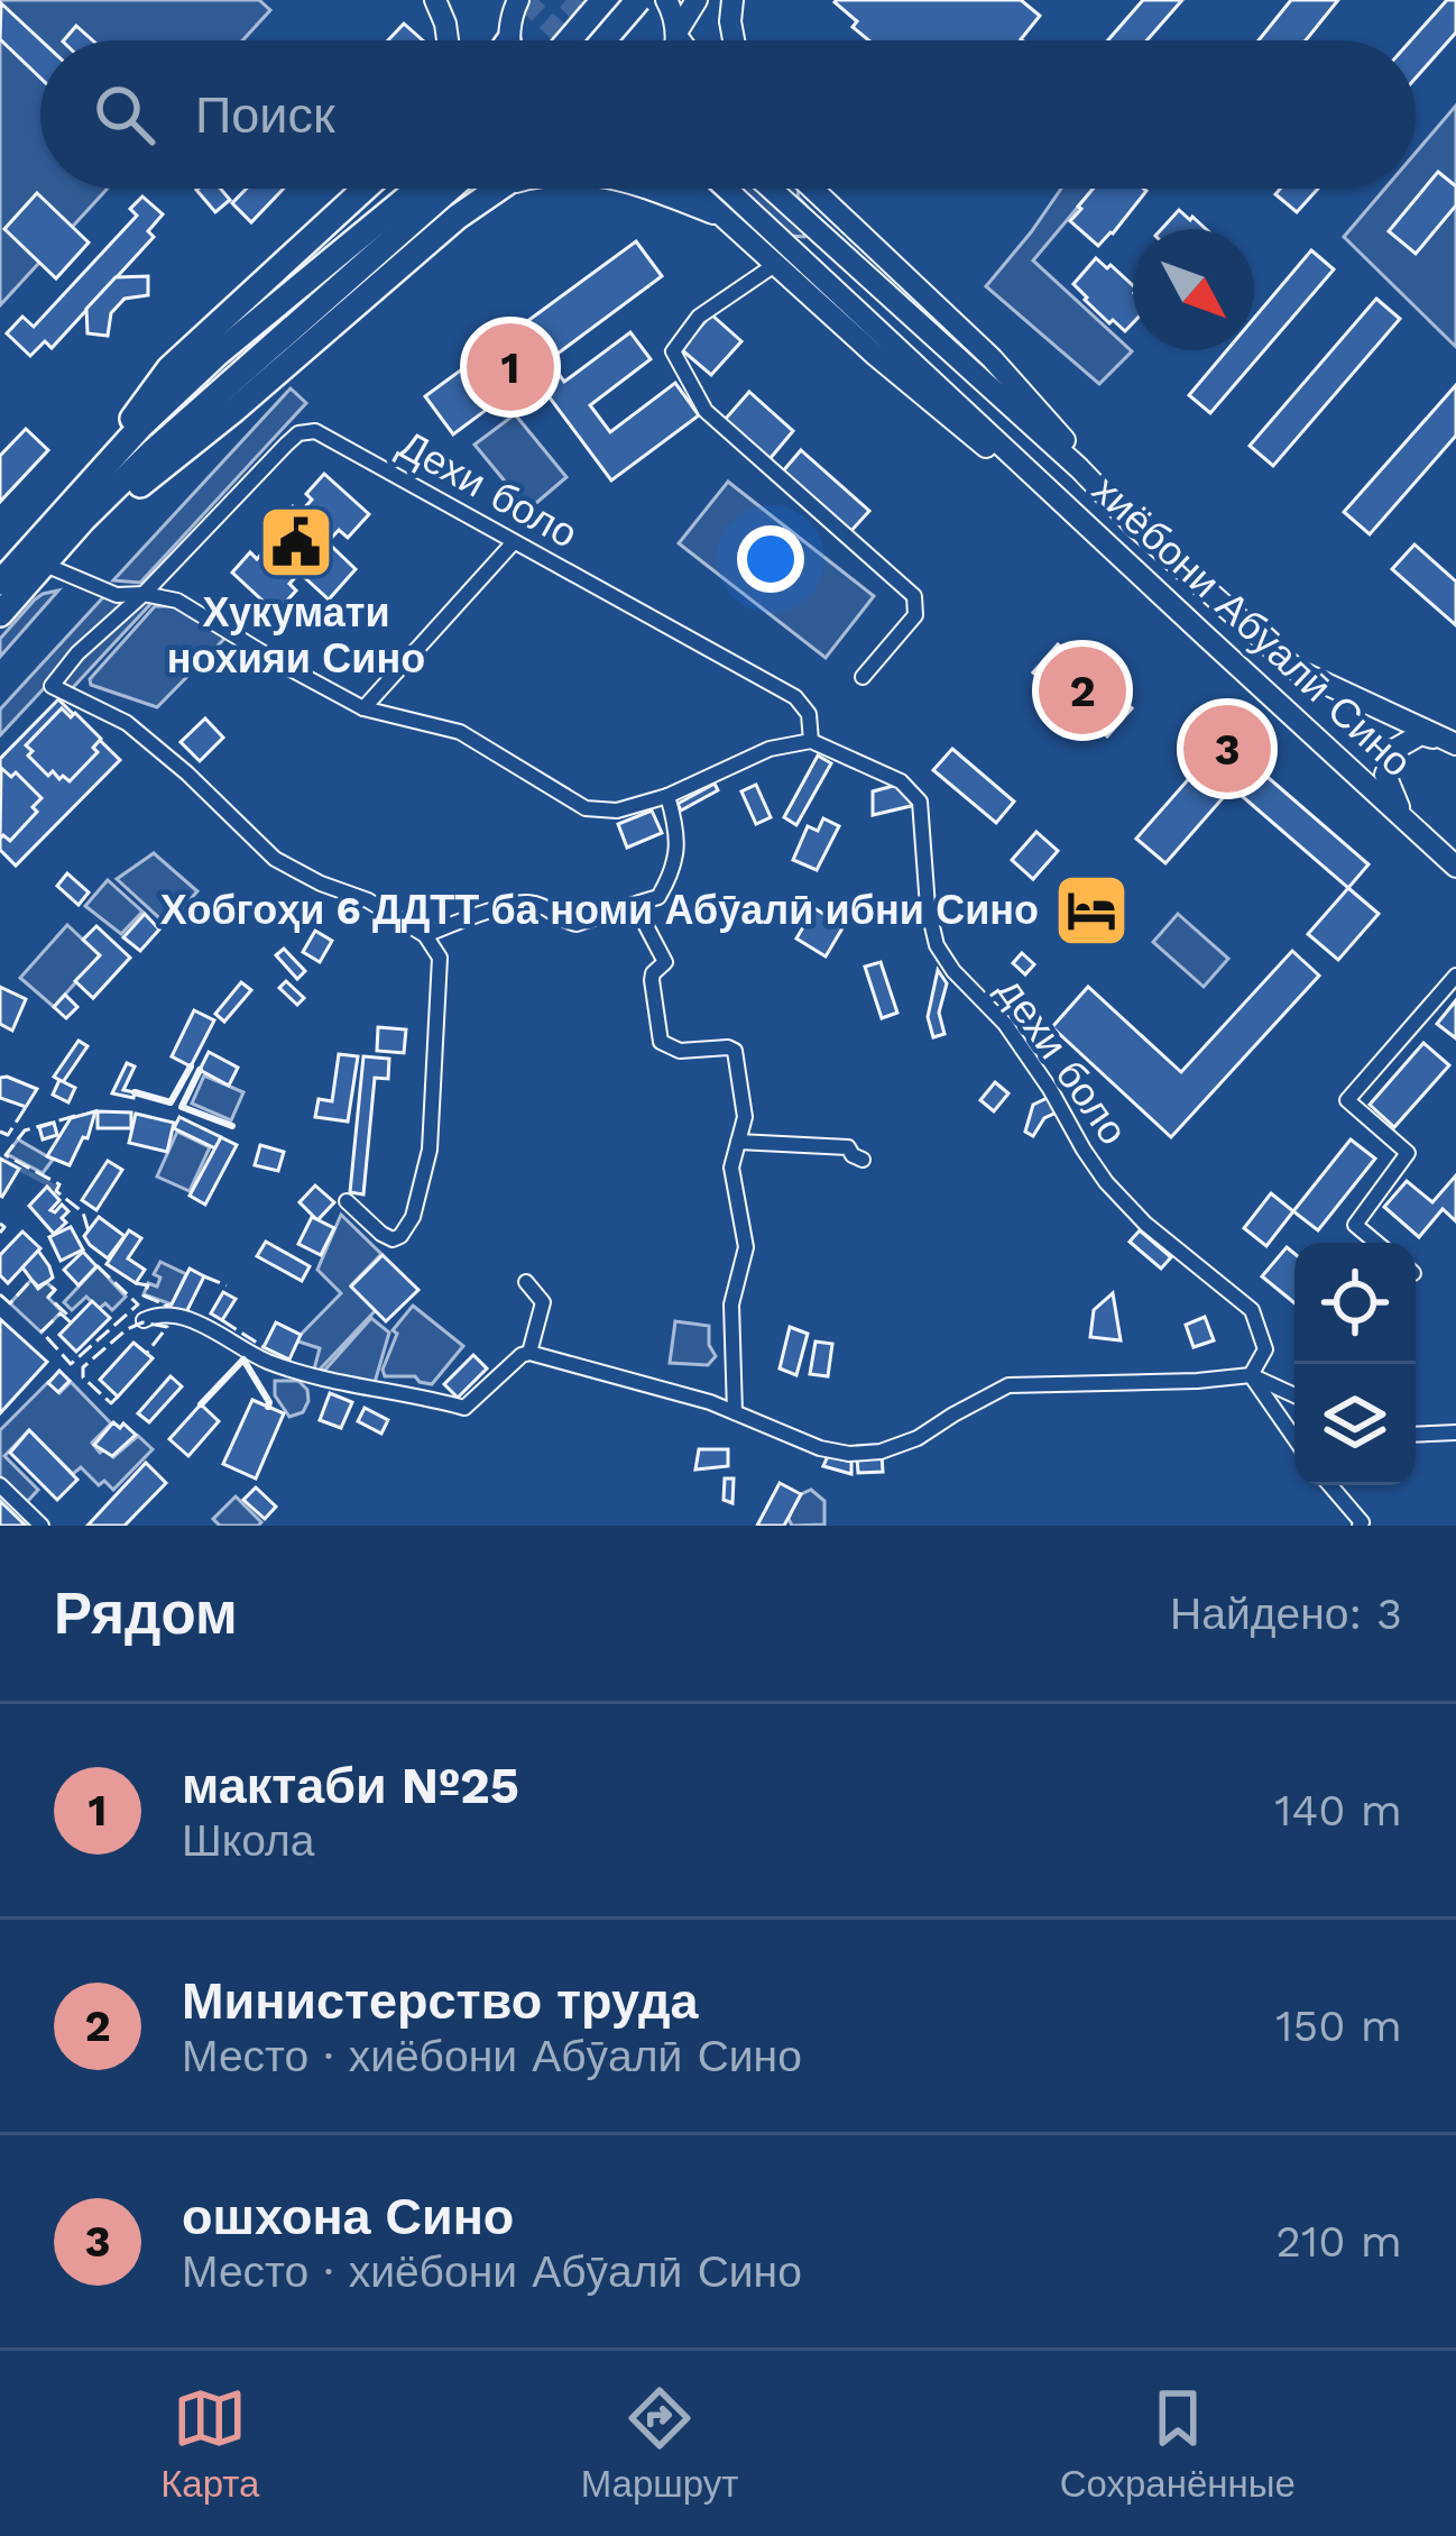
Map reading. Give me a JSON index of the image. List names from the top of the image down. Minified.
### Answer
{"streets":{"main road":["хиёбони Абӯалӣ Сино"],"street":["Дехи боло","дехи боло"]},"crossings":[["Дехи боло","дехи боло"]],"places":{"public building":["Хукумати нохияи Сино"],"hotel":["Хобгоҳи 6 ДДТТ ба номи Абӯалӣ ибни Сино"]},"north":"bottom right","page":{"search":"Поиск","pins":["1","2","3"],"heading":["Рядом","Найдено: 3"],"list":[{"mark":"1","name":"мактаби №25","note":"Школа","value":"140 m"},{"mark":"2","name":"Министерство труда","note":"Место · хиёбони Абӯалӣ Сино","value":"150 m"},{"mark":"3","name":"ошхона Сино","note":"Место · хиёбони Абӯалӣ Сино","value":"210 m"}],"nav":["Карта","Маршрут","Сохранённые"]}}
